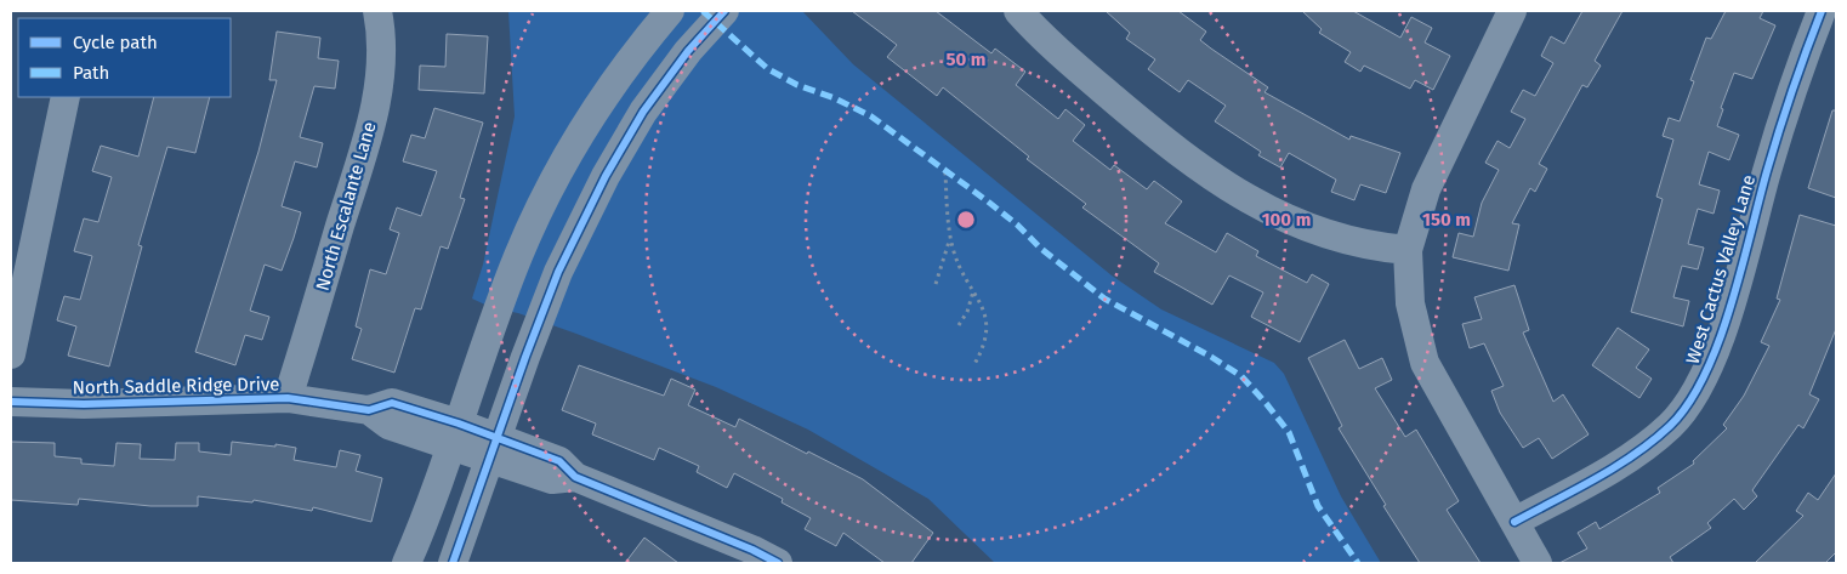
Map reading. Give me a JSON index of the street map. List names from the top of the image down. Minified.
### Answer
{"streets":{"street":["North Escalante Lane","West Cactus Valley Lane","North Saddle Ridge Drive"]},"crossings":[["North Escalante Lane","North Saddle Ridge Drive"]],"legend":["Cycle path","Path"],"rings":["50 m","100 m","150 m"]}
